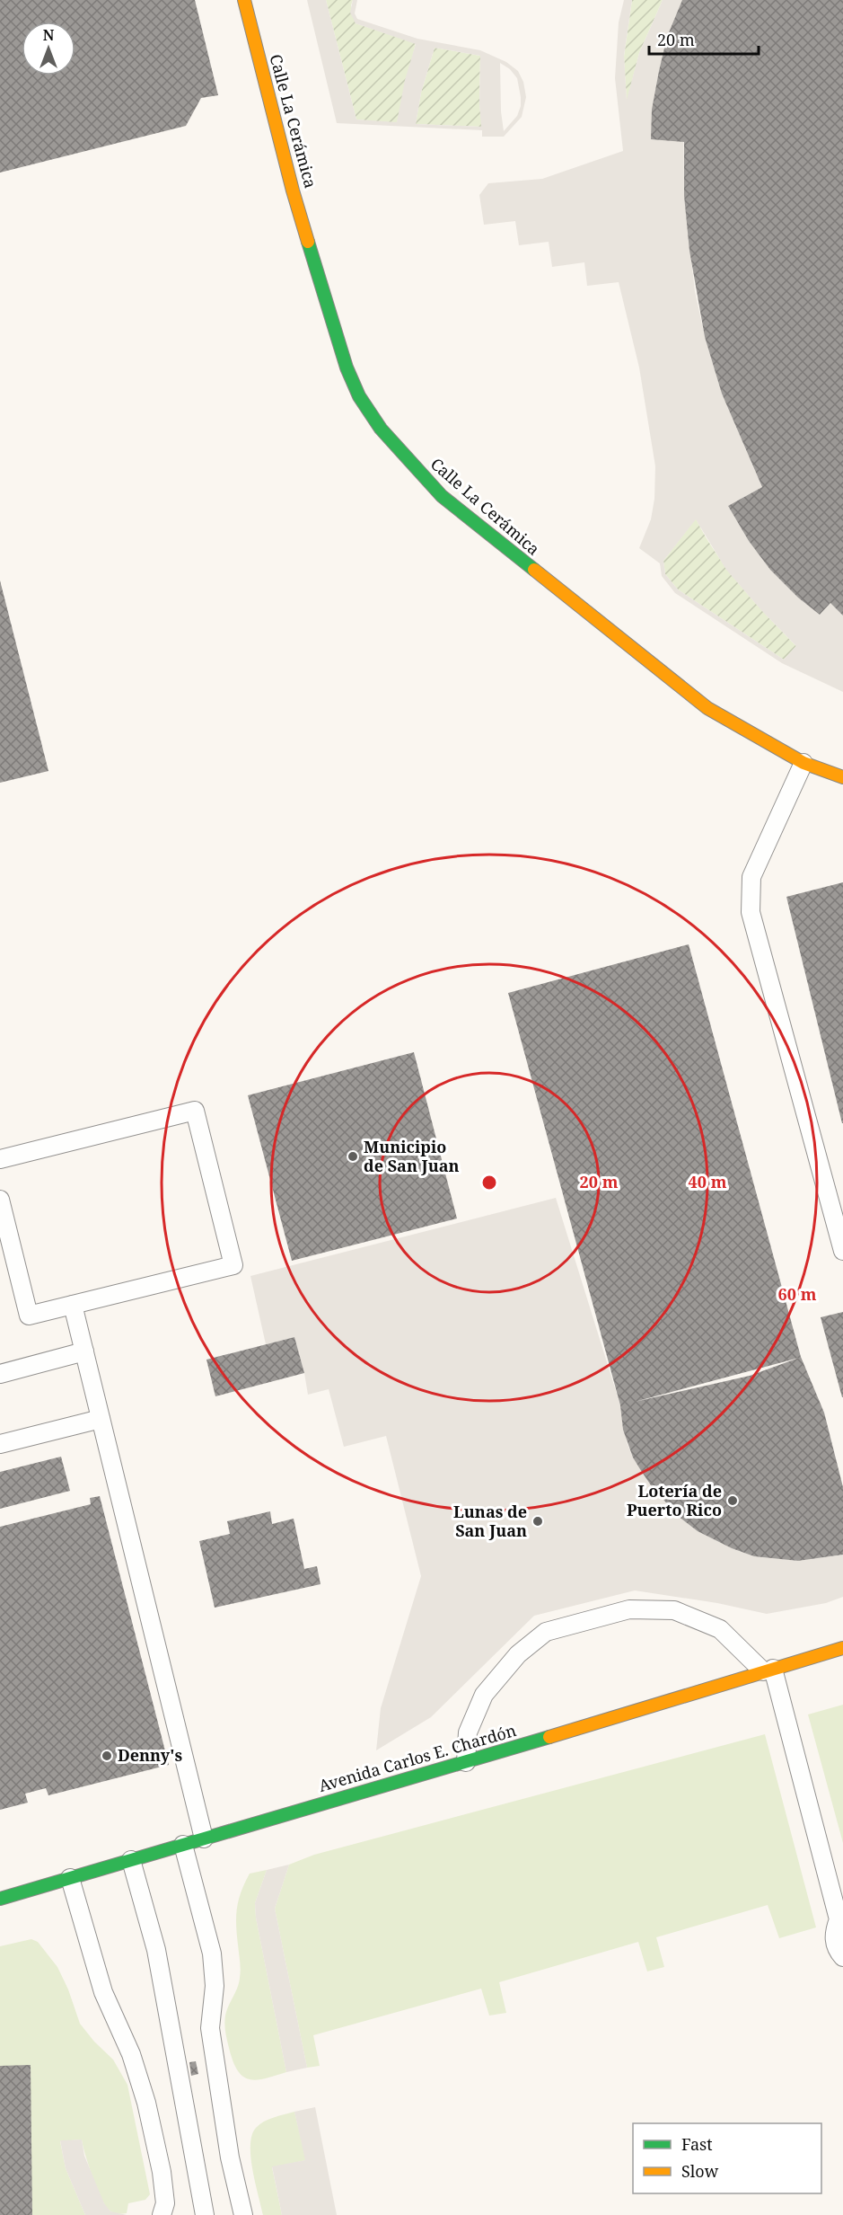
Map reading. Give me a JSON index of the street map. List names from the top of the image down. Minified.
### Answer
{"streets":{"street":["Calle La Cerámica","Avenida Carlos E. Chardón"]},"places":["Municipio de San Juan","Lotería de Puerto Rico","Lunas de San Juan","Denny's"],"legend":["Fast","Slow"],"scale_bar":"20 m","north":"top","rings":["20 m","40 m","60 m"]}
